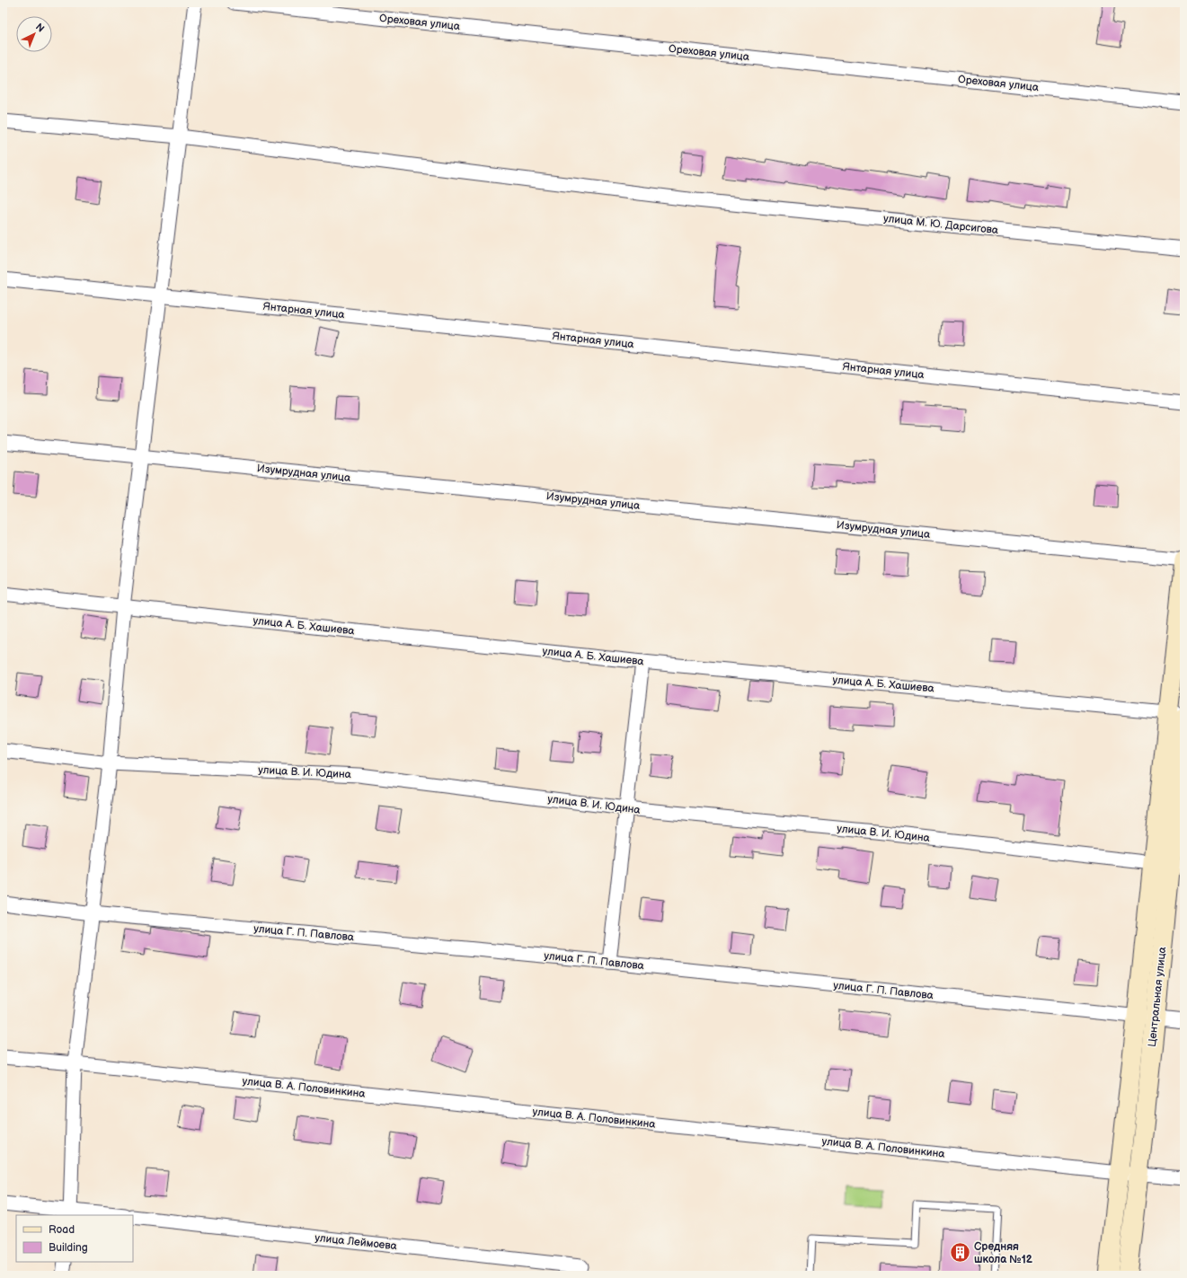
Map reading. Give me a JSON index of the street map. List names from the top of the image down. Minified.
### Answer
{"streets":{"street":["Ореховая улица","улица М. Ю. Дарсигова","Янтарная улица","Изумрудная улица","улица А. Б. Хашиева","улица В. И. Юдина","улица Г. П. Павлова","Центральная улица","улица В. А. Половинкина","улица Леймоева"]},"crossings":[["улица В. И. Юдина","Центральная улица"],["улица Г. П. Павлова","Центральная улица"],["Центральная улица","улица В. А. Половинкина"]],"places":{"building":["Средняя школа №12"]},"legend":["Road","Building"],"north":"top right"}
